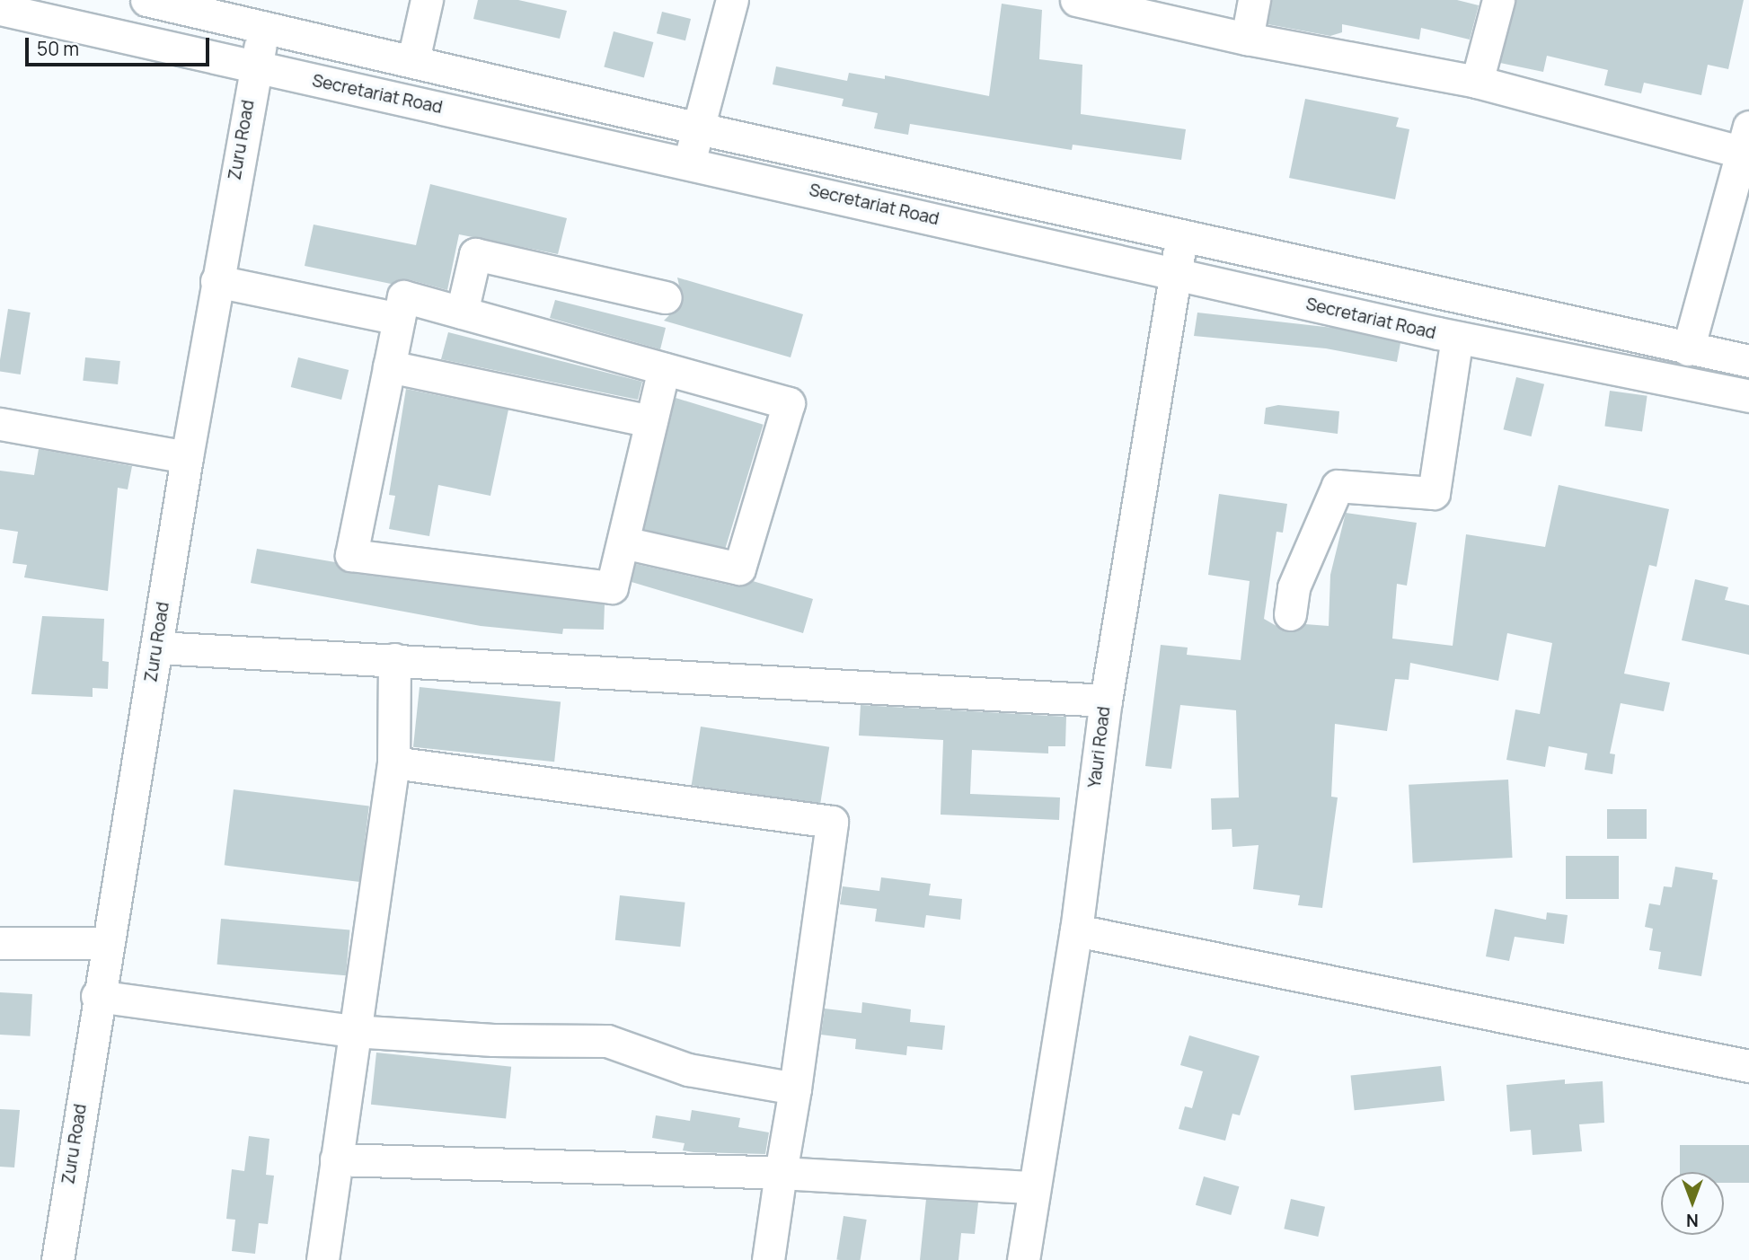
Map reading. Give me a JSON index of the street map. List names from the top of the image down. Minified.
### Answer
{"streets":{"street":["Secretariat Road","Zuru Road","Yauri Road"]},"crossings":[["Secretariat Road","Zuru Road"],["Secretariat Road","Yauri Road"]],"scale_bar":"50 m","north":"bottom"}
